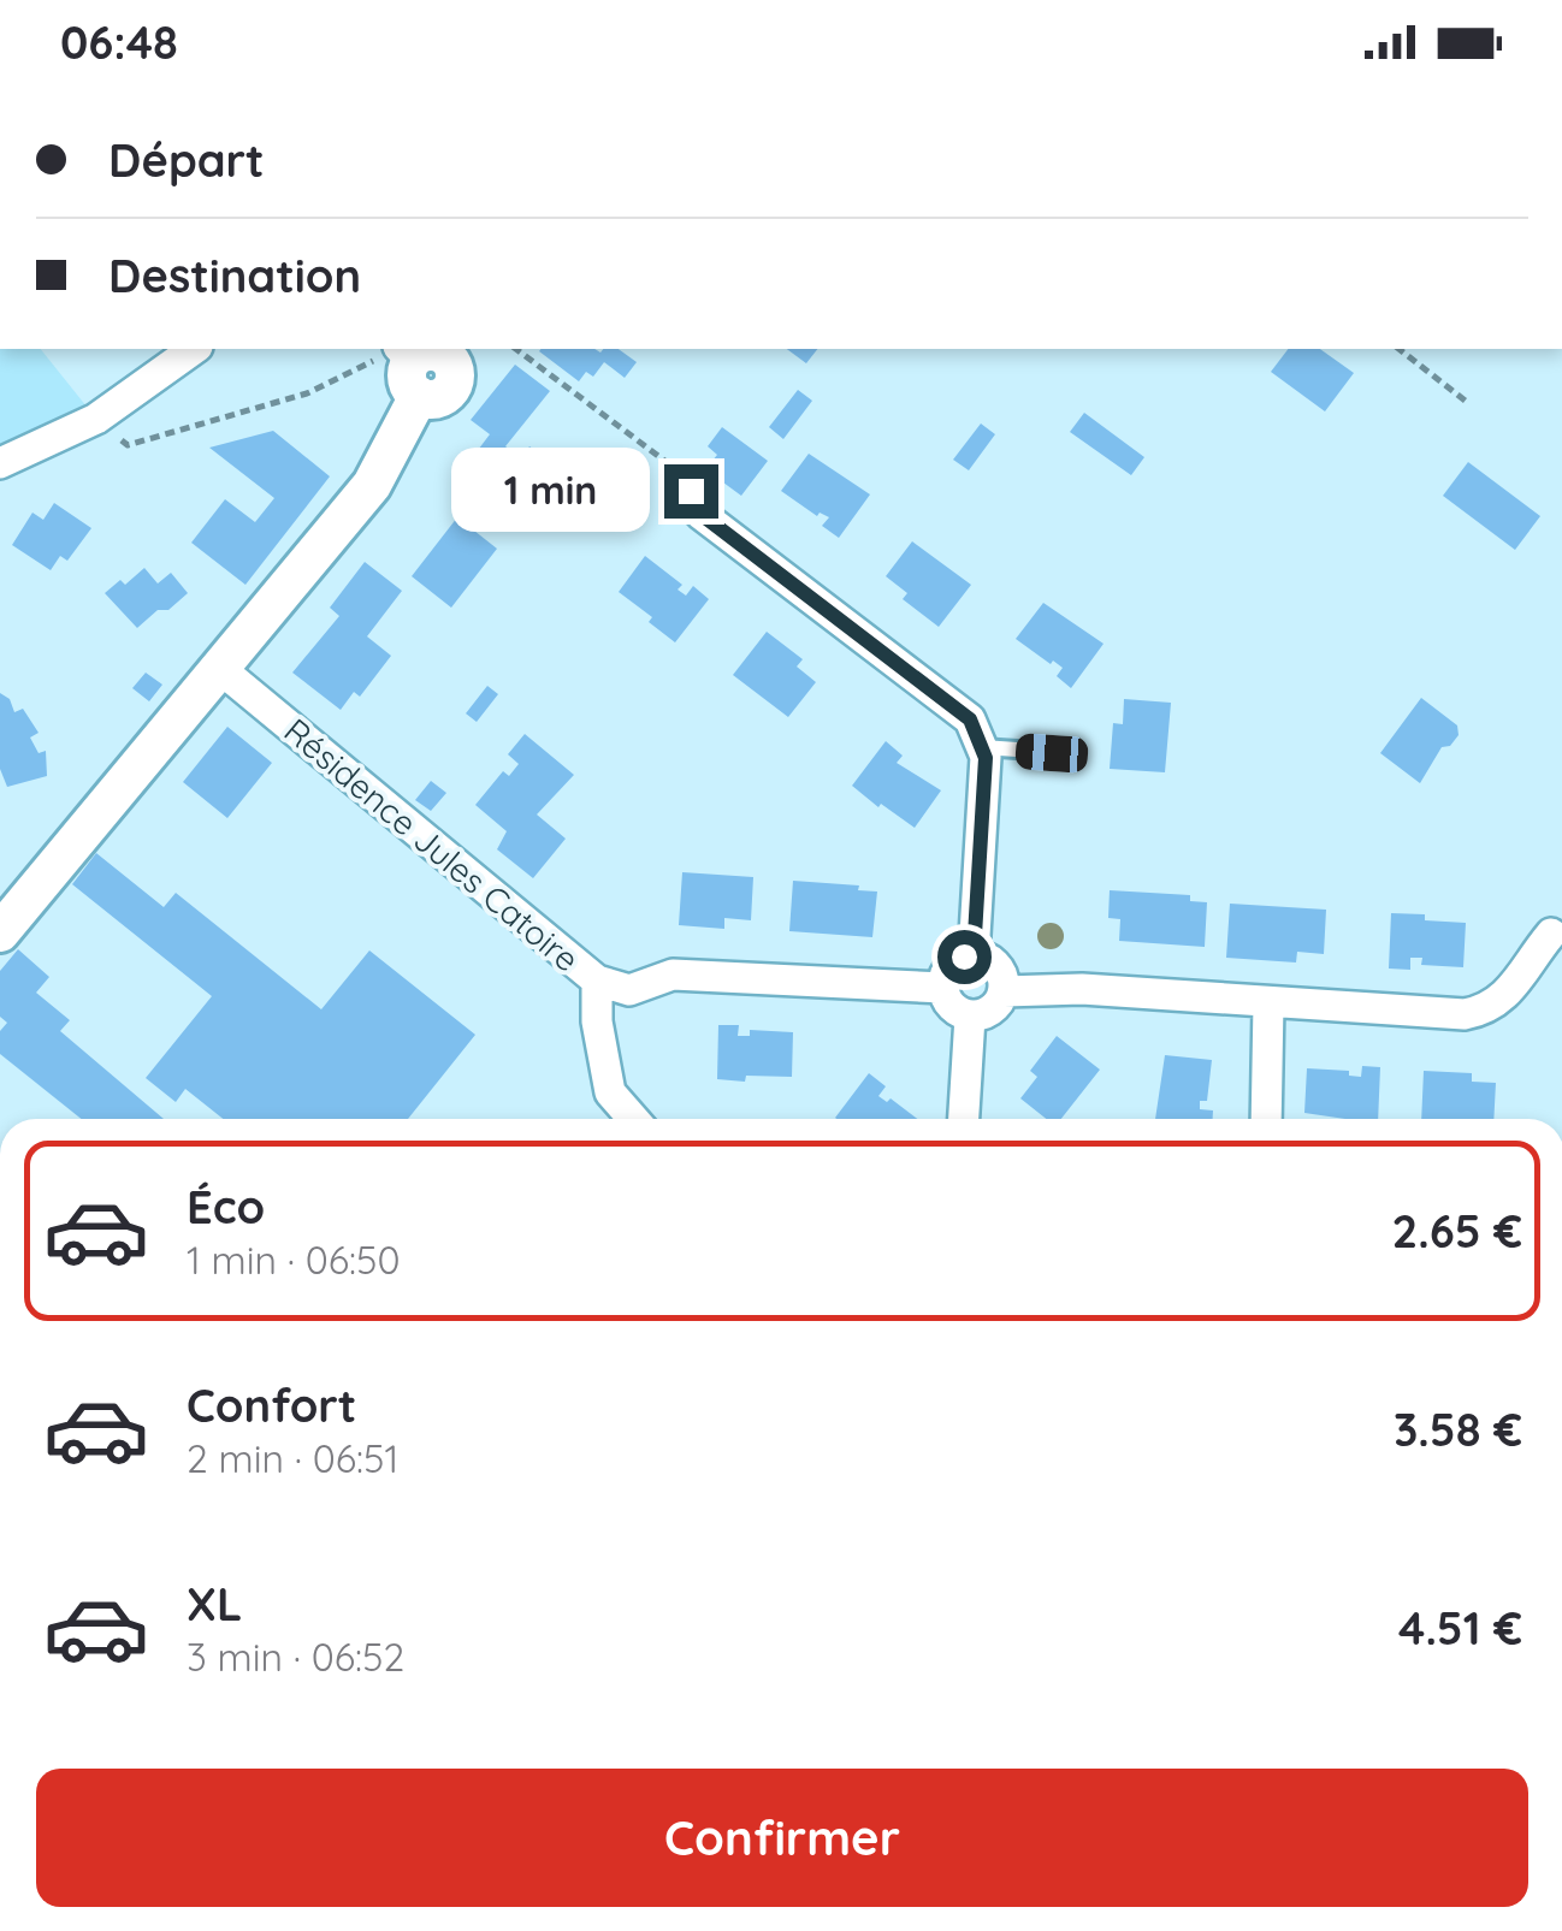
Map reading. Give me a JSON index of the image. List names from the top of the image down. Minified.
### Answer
{"streets":{"street":["Résidence Jules Catoire"]},"page":{"status":"06:48","banner":["Départ","Destination"],"bubble":"1 min","list":[{"name":"Éco","note":"1 min · 06:50","value":"2.65 €"},{"name":"Confort","note":"2 min · 06:51","value":"3.58 €"},{"name":"XL","note":"3 min · 06:52","value":"4.51 €"}],"buttons":"Confirmer"}}
